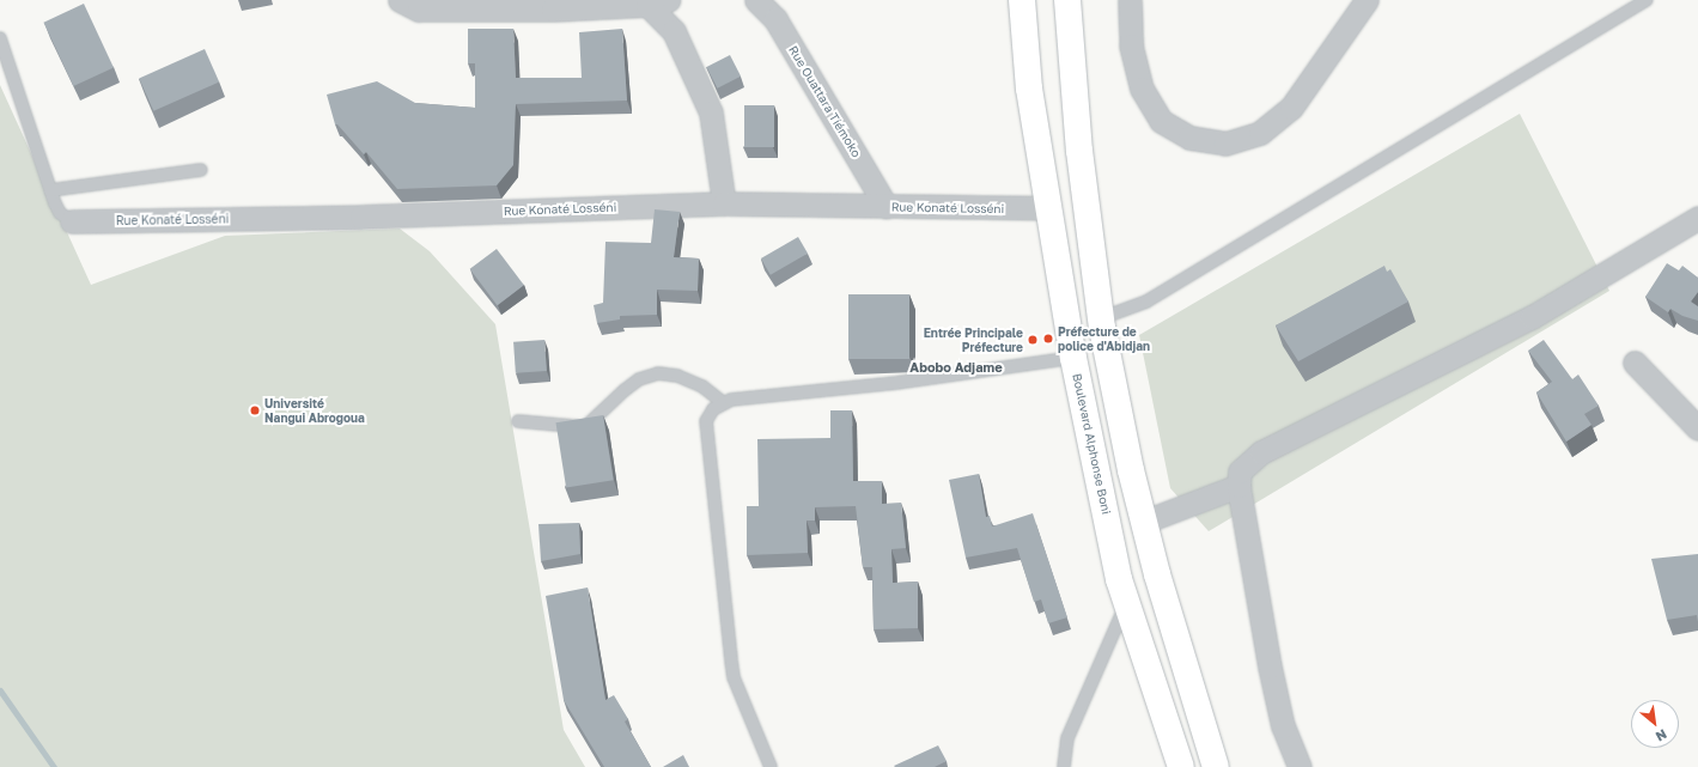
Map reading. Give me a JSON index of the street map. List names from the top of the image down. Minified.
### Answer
{"streets":{"main road":["Boulevard Alphonse Boni"],"street":["Rue Ouattara Tiémoko","Rue Konaté Losséni"]},"crossings":[["Rue Ouattara Tiémoko","Rue Konaté Losséni"],["Rue Konaté Losséni","Boulevard Alphonse Boni"]],"districts":["Abobo Adjame"],"places":["Préfecture de police d'Abidjan","Entrée Principale Préfecture","Université Nangui Abrogoua"],"north":"bottom right"}
